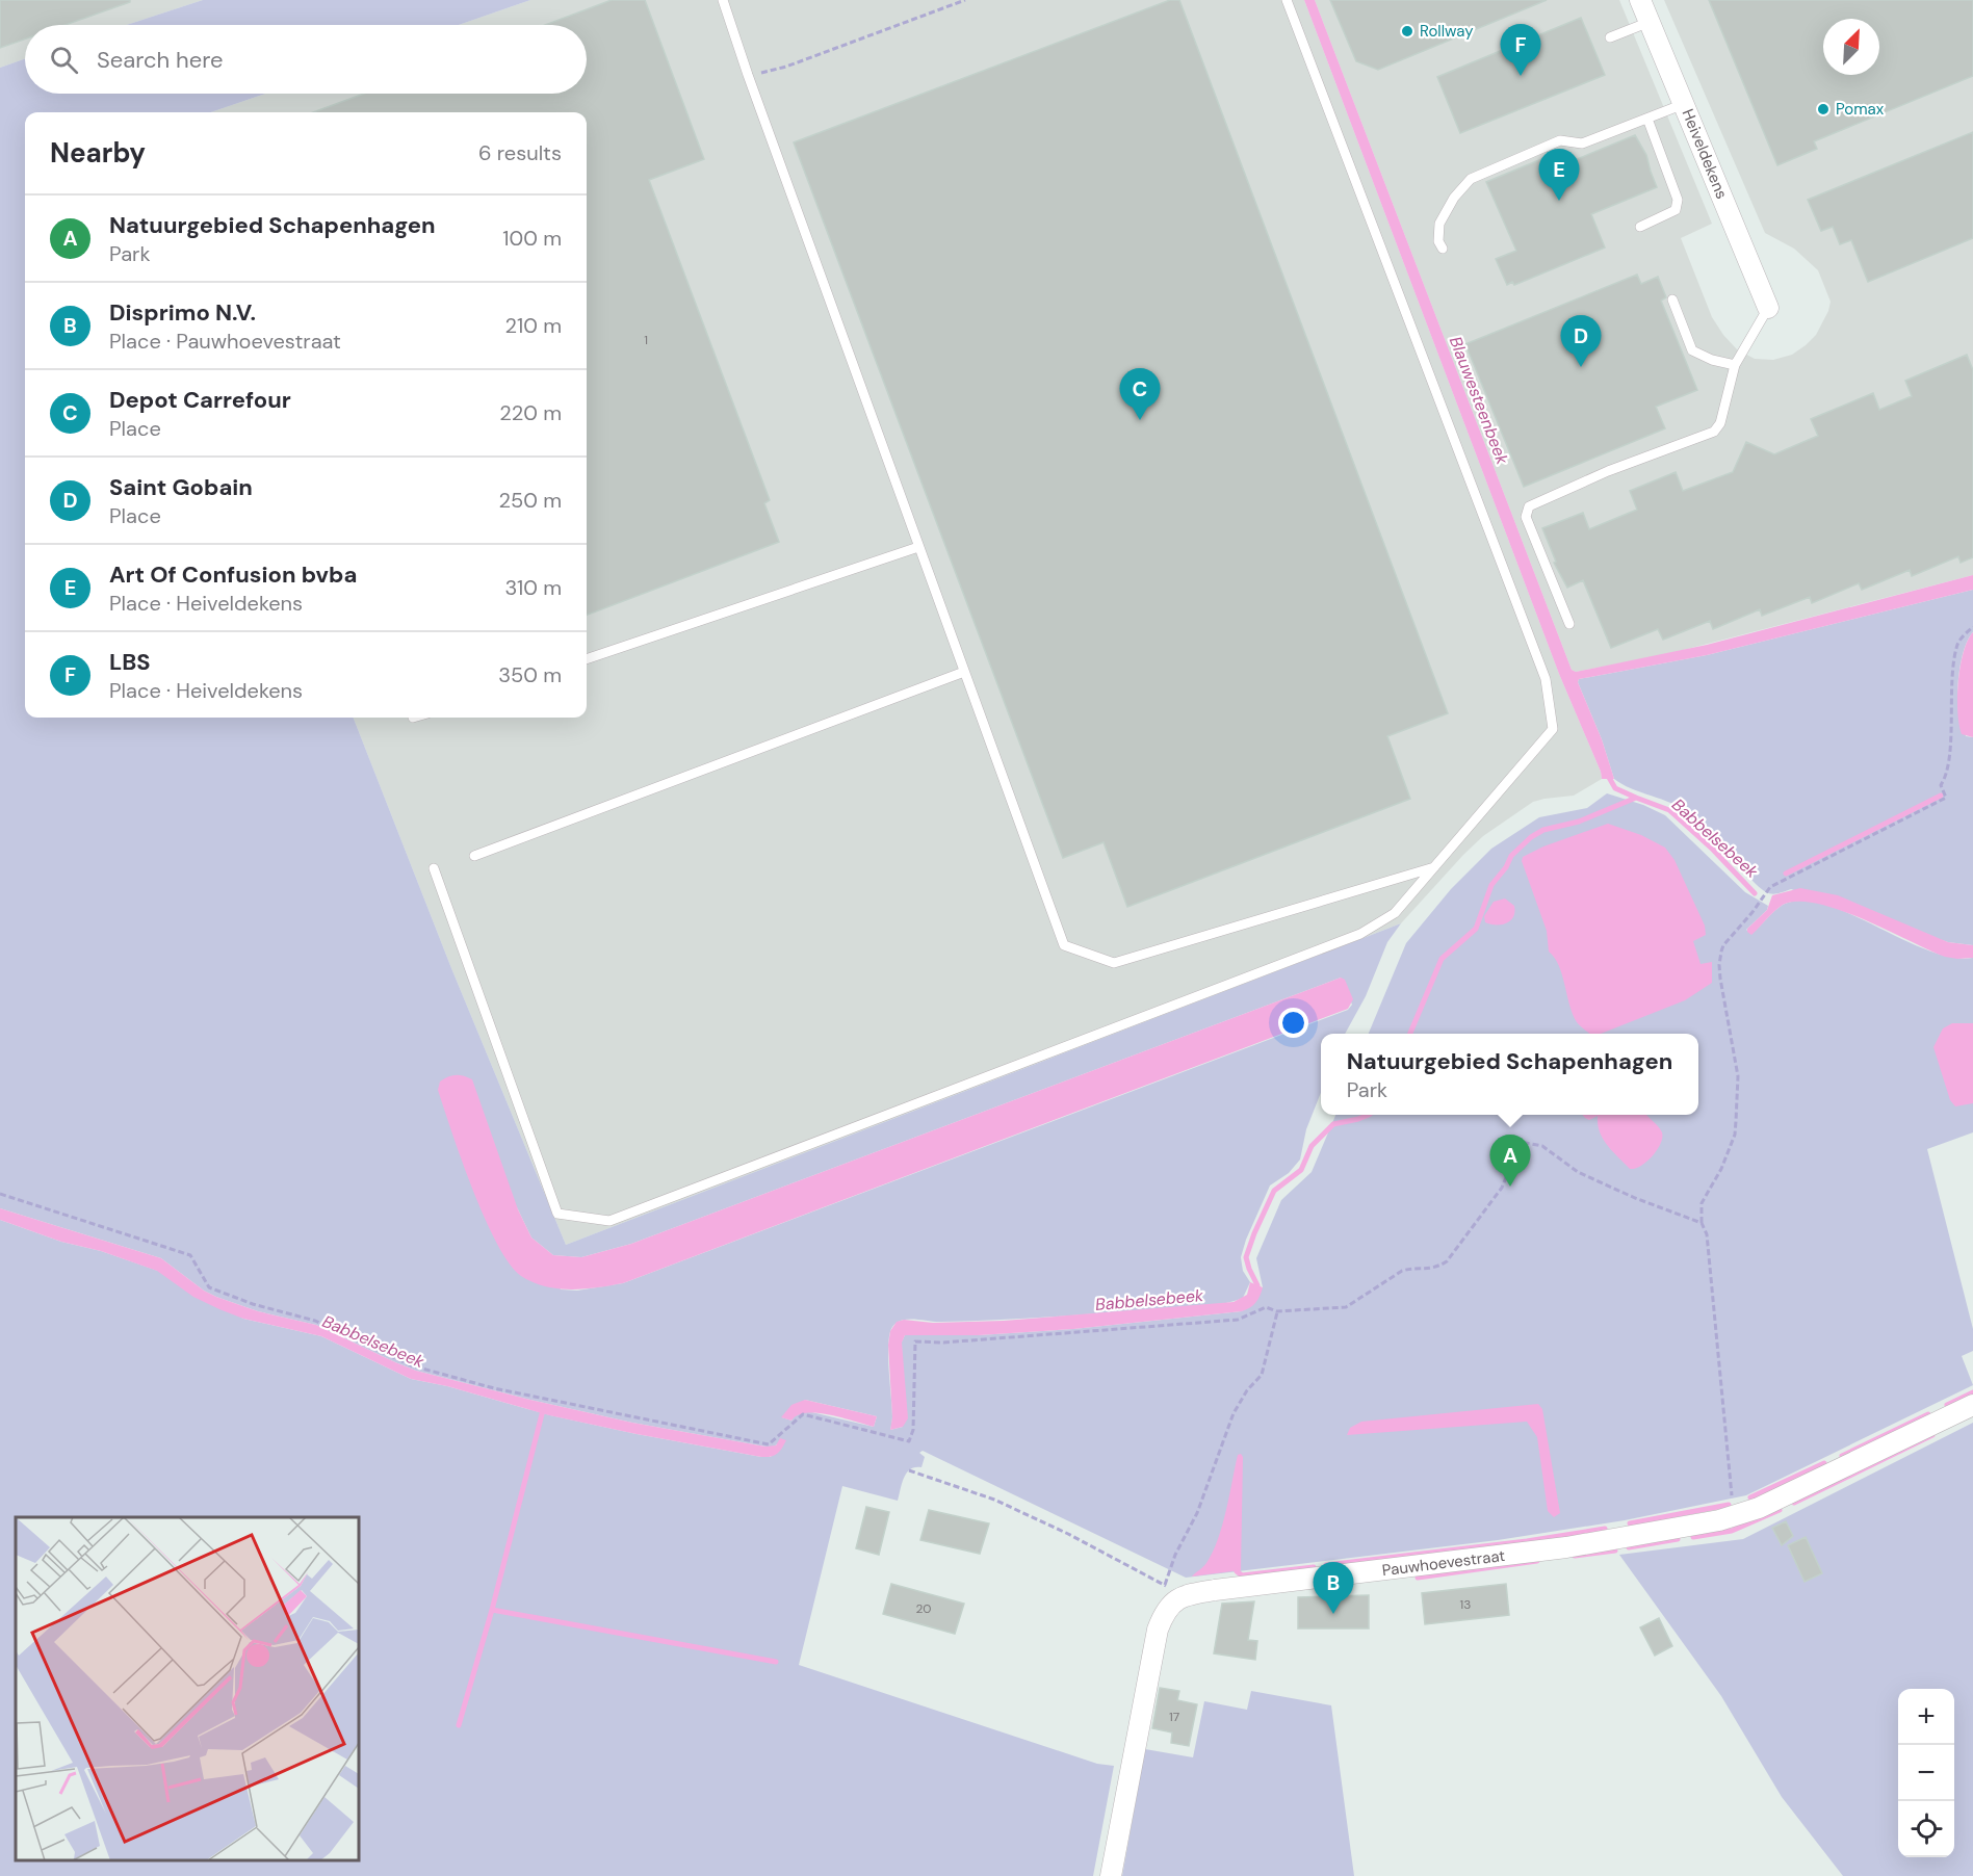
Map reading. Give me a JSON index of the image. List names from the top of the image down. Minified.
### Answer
{"streets":{"street":["Heiveldekens","Pauwhoevestraat"]},"water":["Blauwesteenbeek","Babbelsebeek"],"places":["Rollway","Pomax"],"house_numbers":["1","13","20","17"],"north":"top right","page":{"pins":["F","E","D","C","A","B"],"search":"Search here","heading":["Nearby","6 results"],"list":[{"mark":"A","name":"Natuurgebied Schapenhagen","note":"Park","value":"100 m"},{"mark":"B","name":"Disprimo N.V.","note":"Place · Pauwhoevestraat","value":"210 m"},{"mark":"C","name":"Depot Carrefour","note":"Place","value":"220 m"},{"mark":"D","name":"Saint Gobain","note":"Place","value":"250 m"},{"mark":"E","name":"Art Of Confusion bvba","note":"Place · Heiveldekens","value":"310 m"},{"mark":"F","name":"LBS","note":"Place · Heiveldekens","value":"350 m"}],"popup":["Natuurgebied Schapenhagen","Park"],"map_buttons":["+","−"]}}
